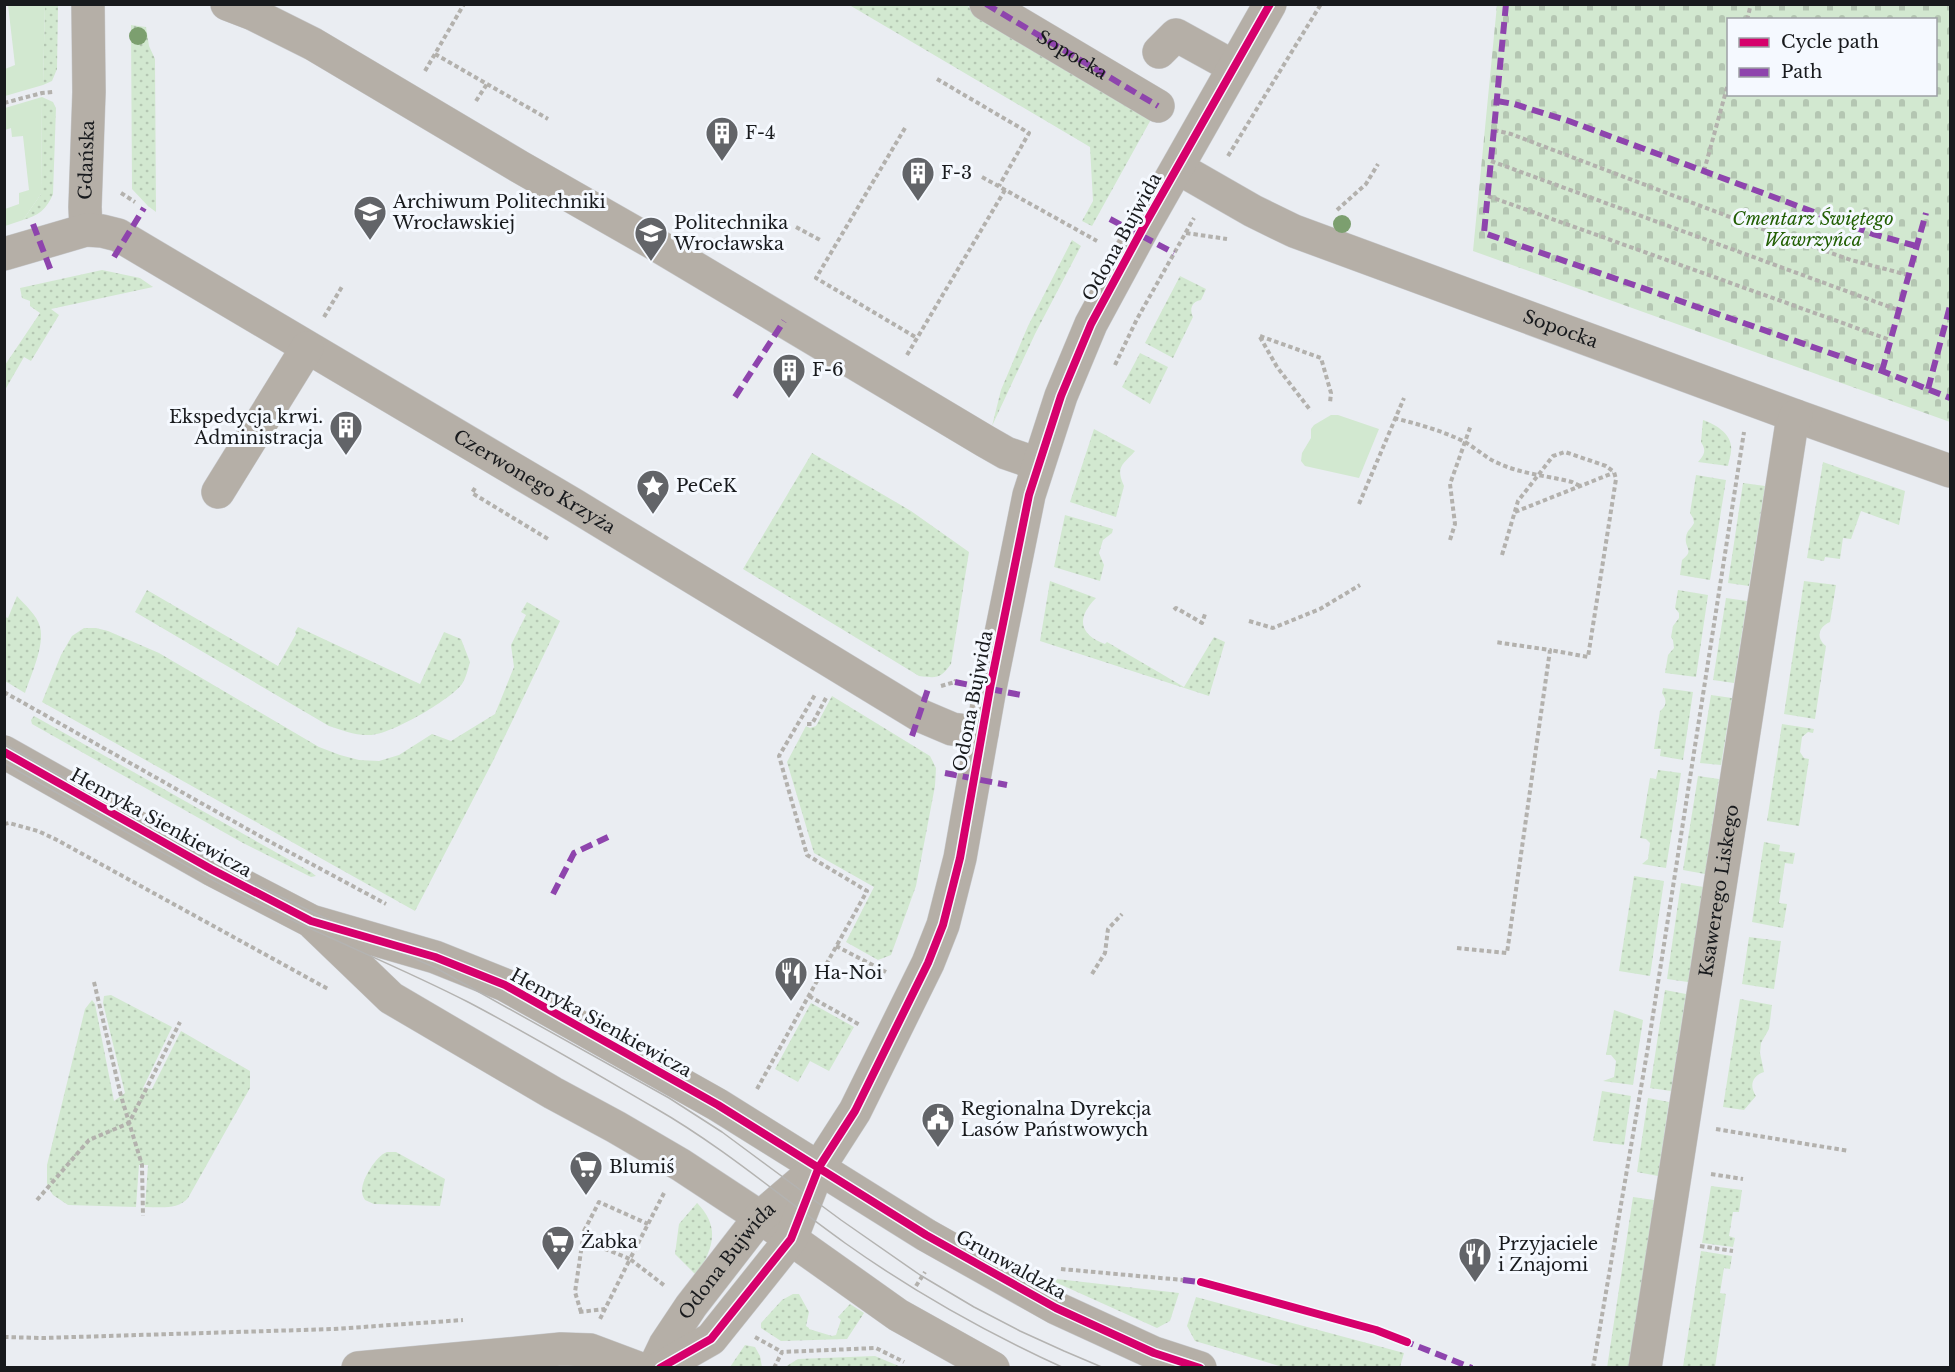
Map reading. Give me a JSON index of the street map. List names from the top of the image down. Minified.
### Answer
{"streets":{"street":["Sopocka","Gdańska","Odona Bujwida","Czerwonego Krzyża","Henryka Sienkiewicza","Ksawerego Liskego","Grunwaldzka"]},"crossings":[["Sopocka","Odona Bujwida"],["Sopocka","Ksawerego Liskego"],["Gdańska","Czerwonego Krzyża"],["Odona Bujwida","Czerwonego Krzyża"],["Odona Bujwida","Henryka Sienkiewicza"],["Odona Bujwida","Grunwaldzka"],["Henryka Sienkiewicza","Grunwaldzka"]],"parks":["Cmentarz Świętego Wawrzyńca"],"places":{"building":["F-4","F-3","F-6","Ekspedycja krwi. Administracja"],"school or university":["Archiwum Politechniki Wrocławskiej","Politechnika Wrocławska"],"place":["PeCeK"],"restaurant":["Ha-Noi","Przyjaciele i Znajomi"],"public building":["Regionalna Dyrekcja Lasów Państwowych"],"supermarket":["Blumiś","Żabka"]},"legend":["Cycle path","Path"]}
